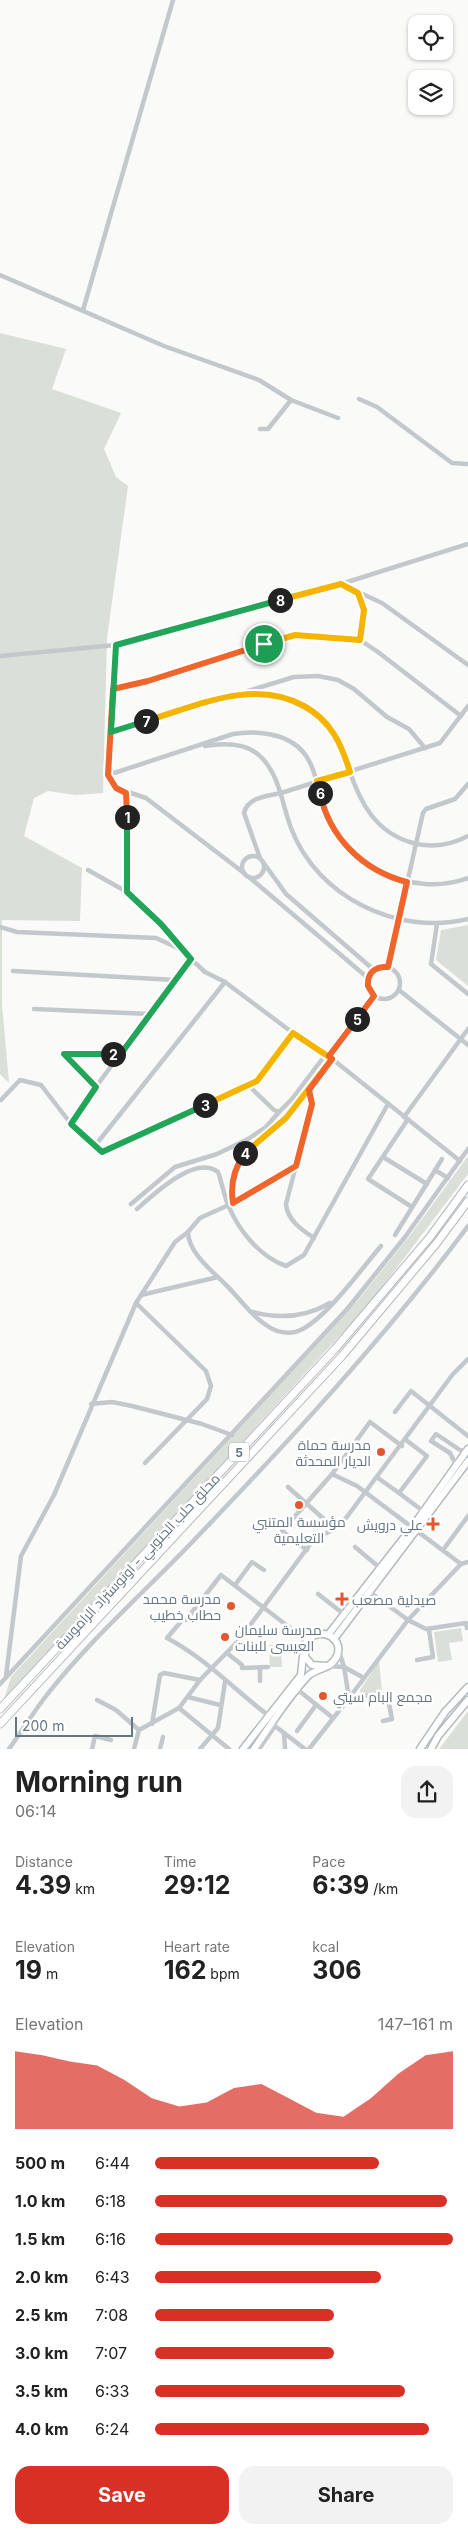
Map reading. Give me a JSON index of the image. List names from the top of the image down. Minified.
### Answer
{"streets":{"highway":["5","محلق حلب الجنوبي - اوتوستراد الراموسة"]},"places":{"other":["مدرسة حماة الديار المحدثة","مؤسسة المتنبي التعليمية","مدرسة محمد حطاب خطيب","مدرسة سليمان العيسى للبنات","مجمع البام سيتي"],"health":["علي درويش","صيدلية مصعب"]},"scale_bar":"200 m","page":{"pins":["8","7","6","1","5","2","3","4"],"scale":"200 m","heading":["Morning run","06:14"],"stats":[["Distance","4.39 km"],["Time","29:12"],["Pace","6:39 /km"],["Elevation","19 m"],["Heart rate","162 bpm"],["kcal","306"]],"chart":["Elevation","147–161 m"],"list":[{"name":"500 m","note":"6:44"},{"name":"1.0 km","note":"6:18"},{"name":"1.5 km","note":"6:16"},{"name":"2.0 km","note":"6:43"},{"name":"2.5 km","note":"7:08"},{"name":"3.0 km","note":"7:07"},{"name":"3.5 km","note":"6:33"},{"name":"4.0 km","note":"6:24"}],"buttons":["Save","Share"]}}
